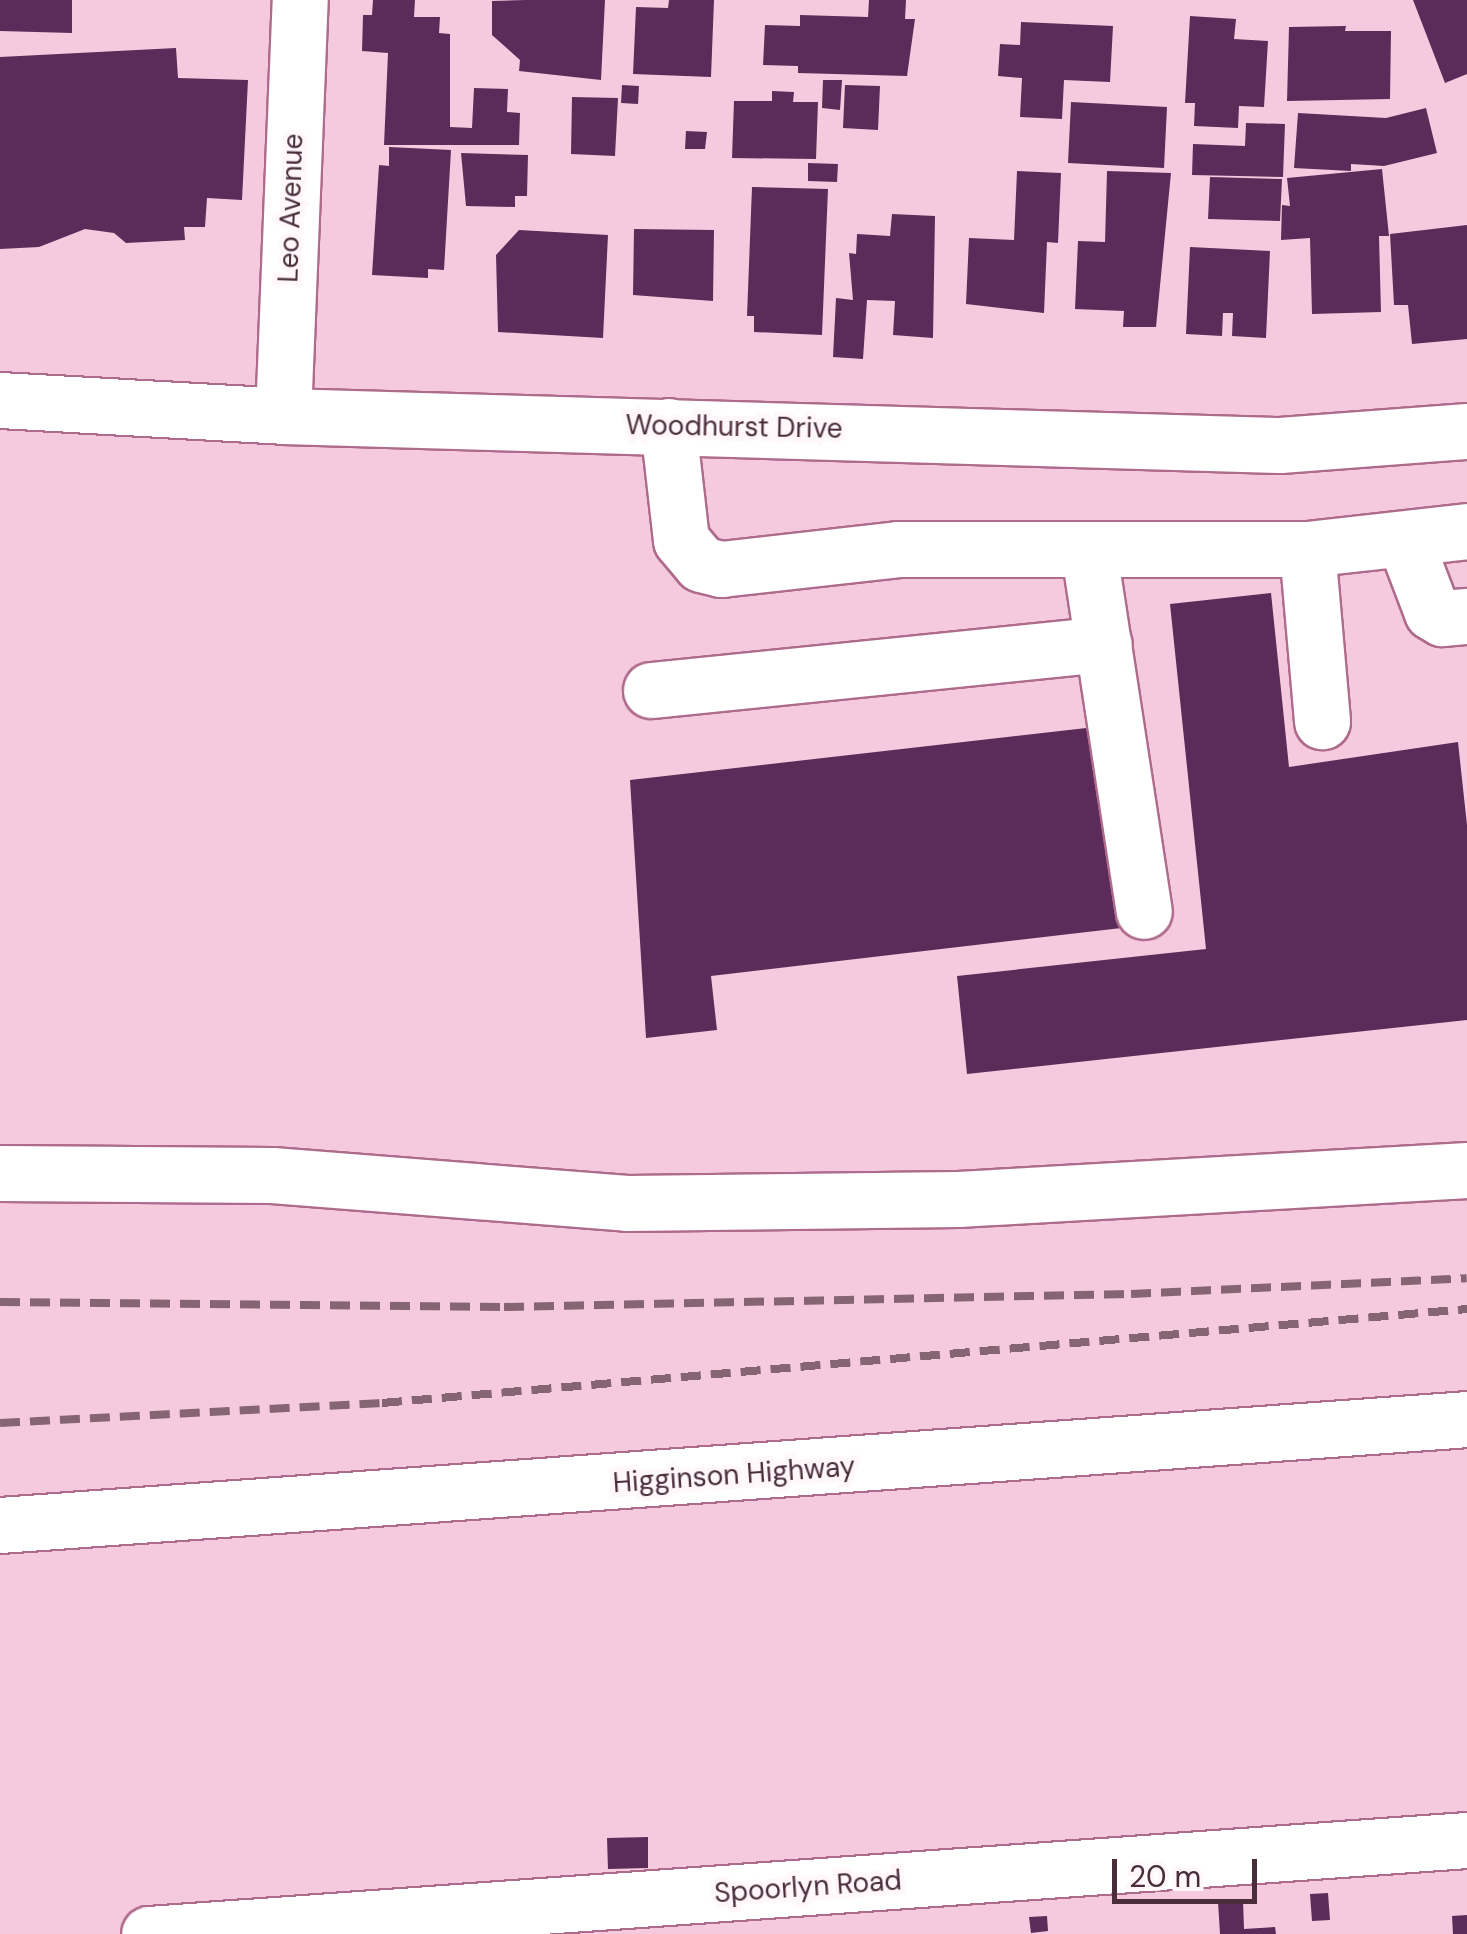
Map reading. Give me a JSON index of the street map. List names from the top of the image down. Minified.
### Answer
{"streets":{"main road":["Leo Avenue","Woodhurst Drive","Higginson Highway","Spoorlyn Road"]},"crossings":[["Leo Avenue","Woodhurst Drive"]],"scale_bar":"20 m"}
